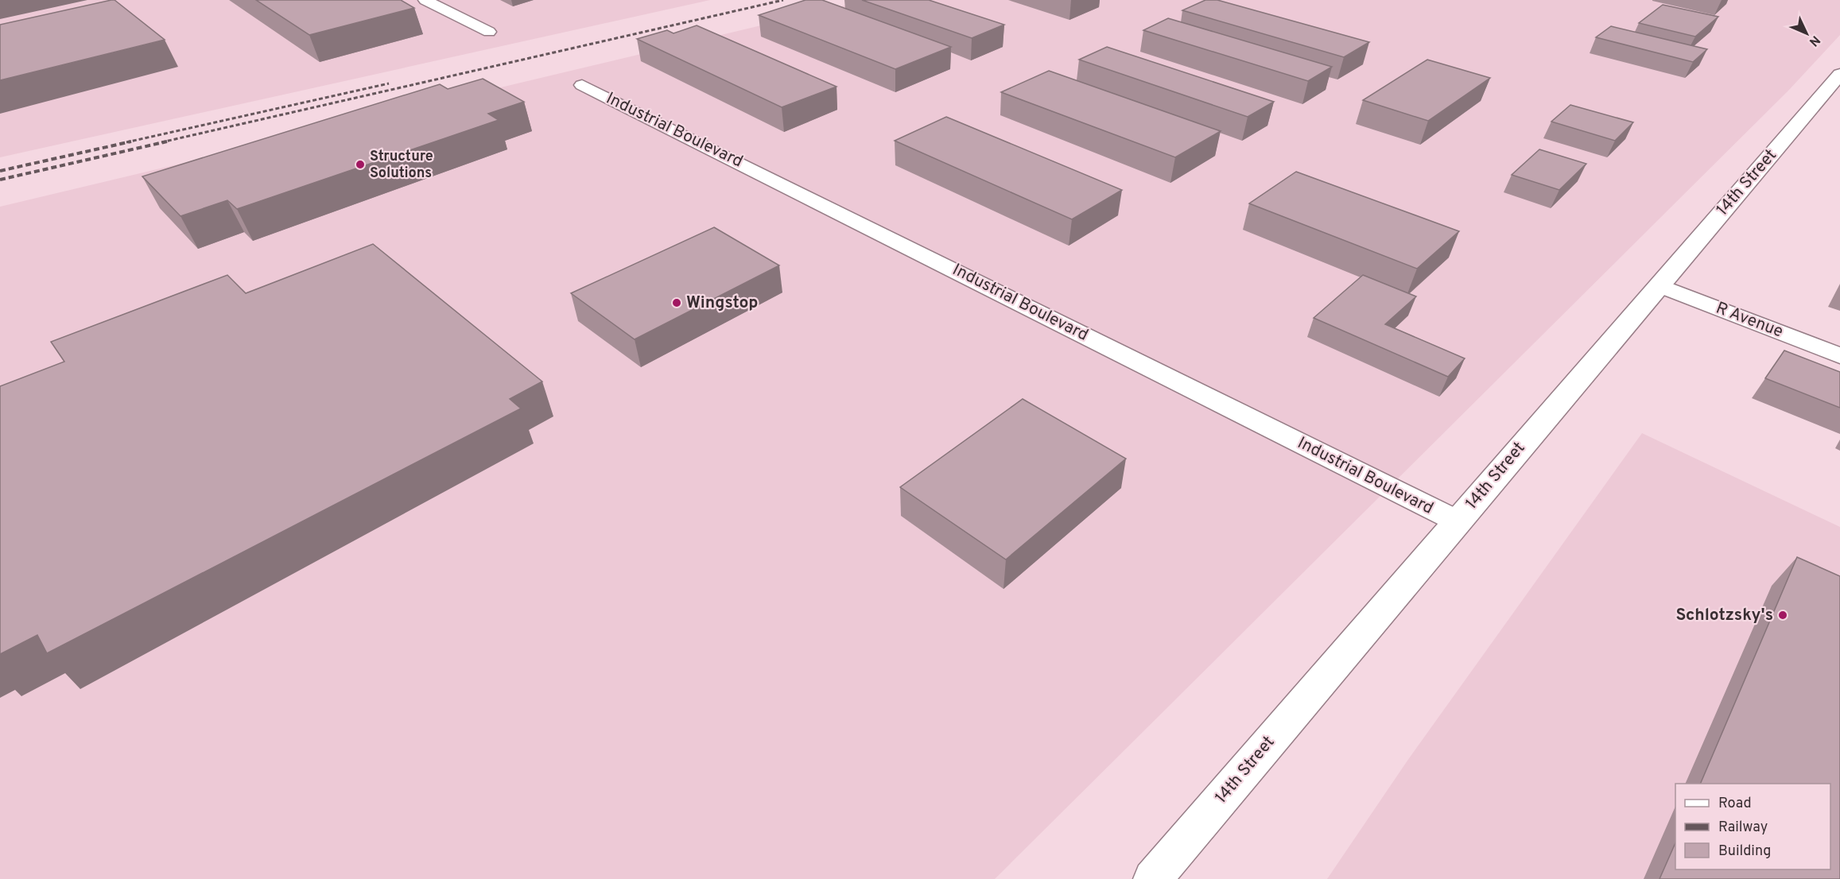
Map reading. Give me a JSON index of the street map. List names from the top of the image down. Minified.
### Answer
{"streets":{"main road":["Industrial Boulevard","14th Street","R Avenue"]},"crossings":[["Industrial Boulevard","14th Street"],["14th Street","R Avenue"]],"places":["Structure Solutions","Wingstop","Schlotzsky's"],"legend":["Road","Railway","Building"],"north":"bottom right"}
